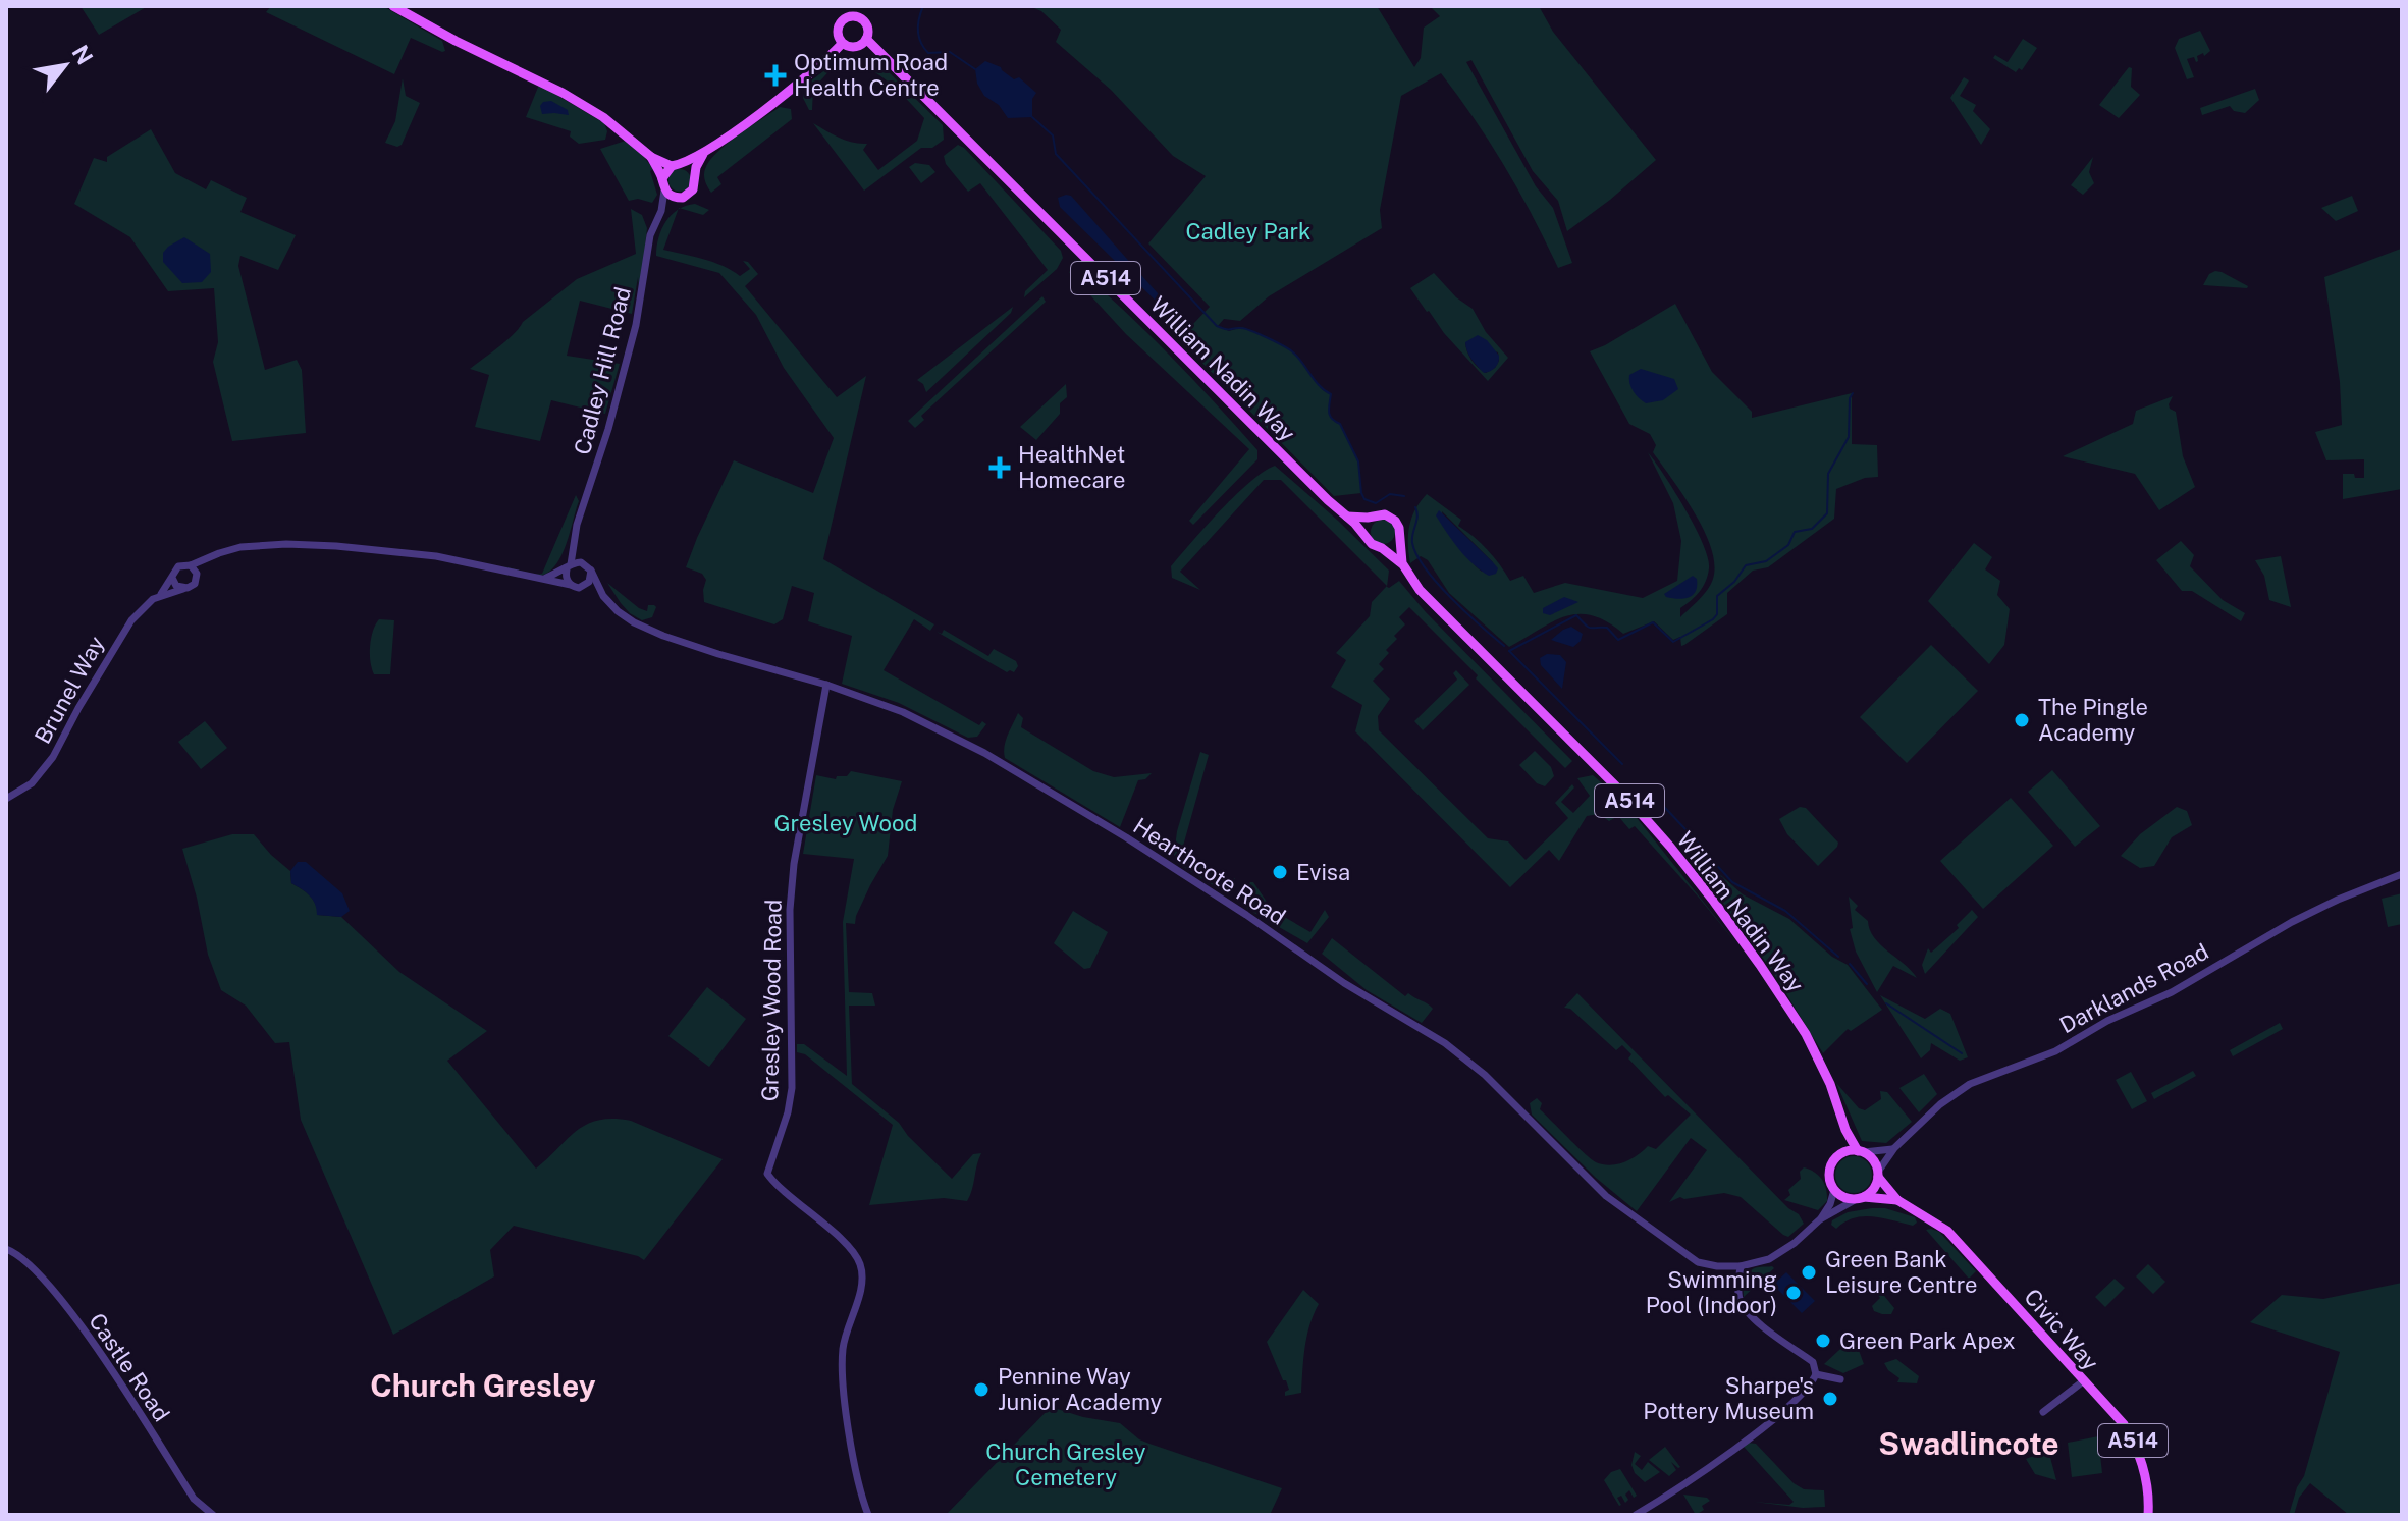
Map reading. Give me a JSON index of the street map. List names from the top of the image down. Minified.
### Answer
{"streets":{"main road":["A514","William Nadin Way","Civic Way"],"street":["Cadley Hill Road","Brunel Way","Hearthcote Road","Darklands Road","Gresley Wood Road","Castle Road"]},"crossings":[["A514","William Nadin Way"],["A514","Cadley Hill Road"],["William Nadin Way","Darklands Road"],["William Nadin Way","Civic Way"],["Cadley Hill Road","Hearthcote Road"],["Hearthcote Road","Gresley Wood Road"],["Darklands Road","Civic Way"]],"districts":["Church Gresley","Swadlincote"],"parks":["Cadley Park","Gresley Wood","Church Gresley Cemetery"],"places":{"health":["Optimum Road Health Centre","HealthNet Homecare"],"other":["The Pingle Academy","Evisa","Green Bank Leisure Centre","Swimming Pool (Indoor)","Green Park Apex","Pennine Way Junior Academy","Sharpe's Pottery Museum"]},"north":"top right"}
